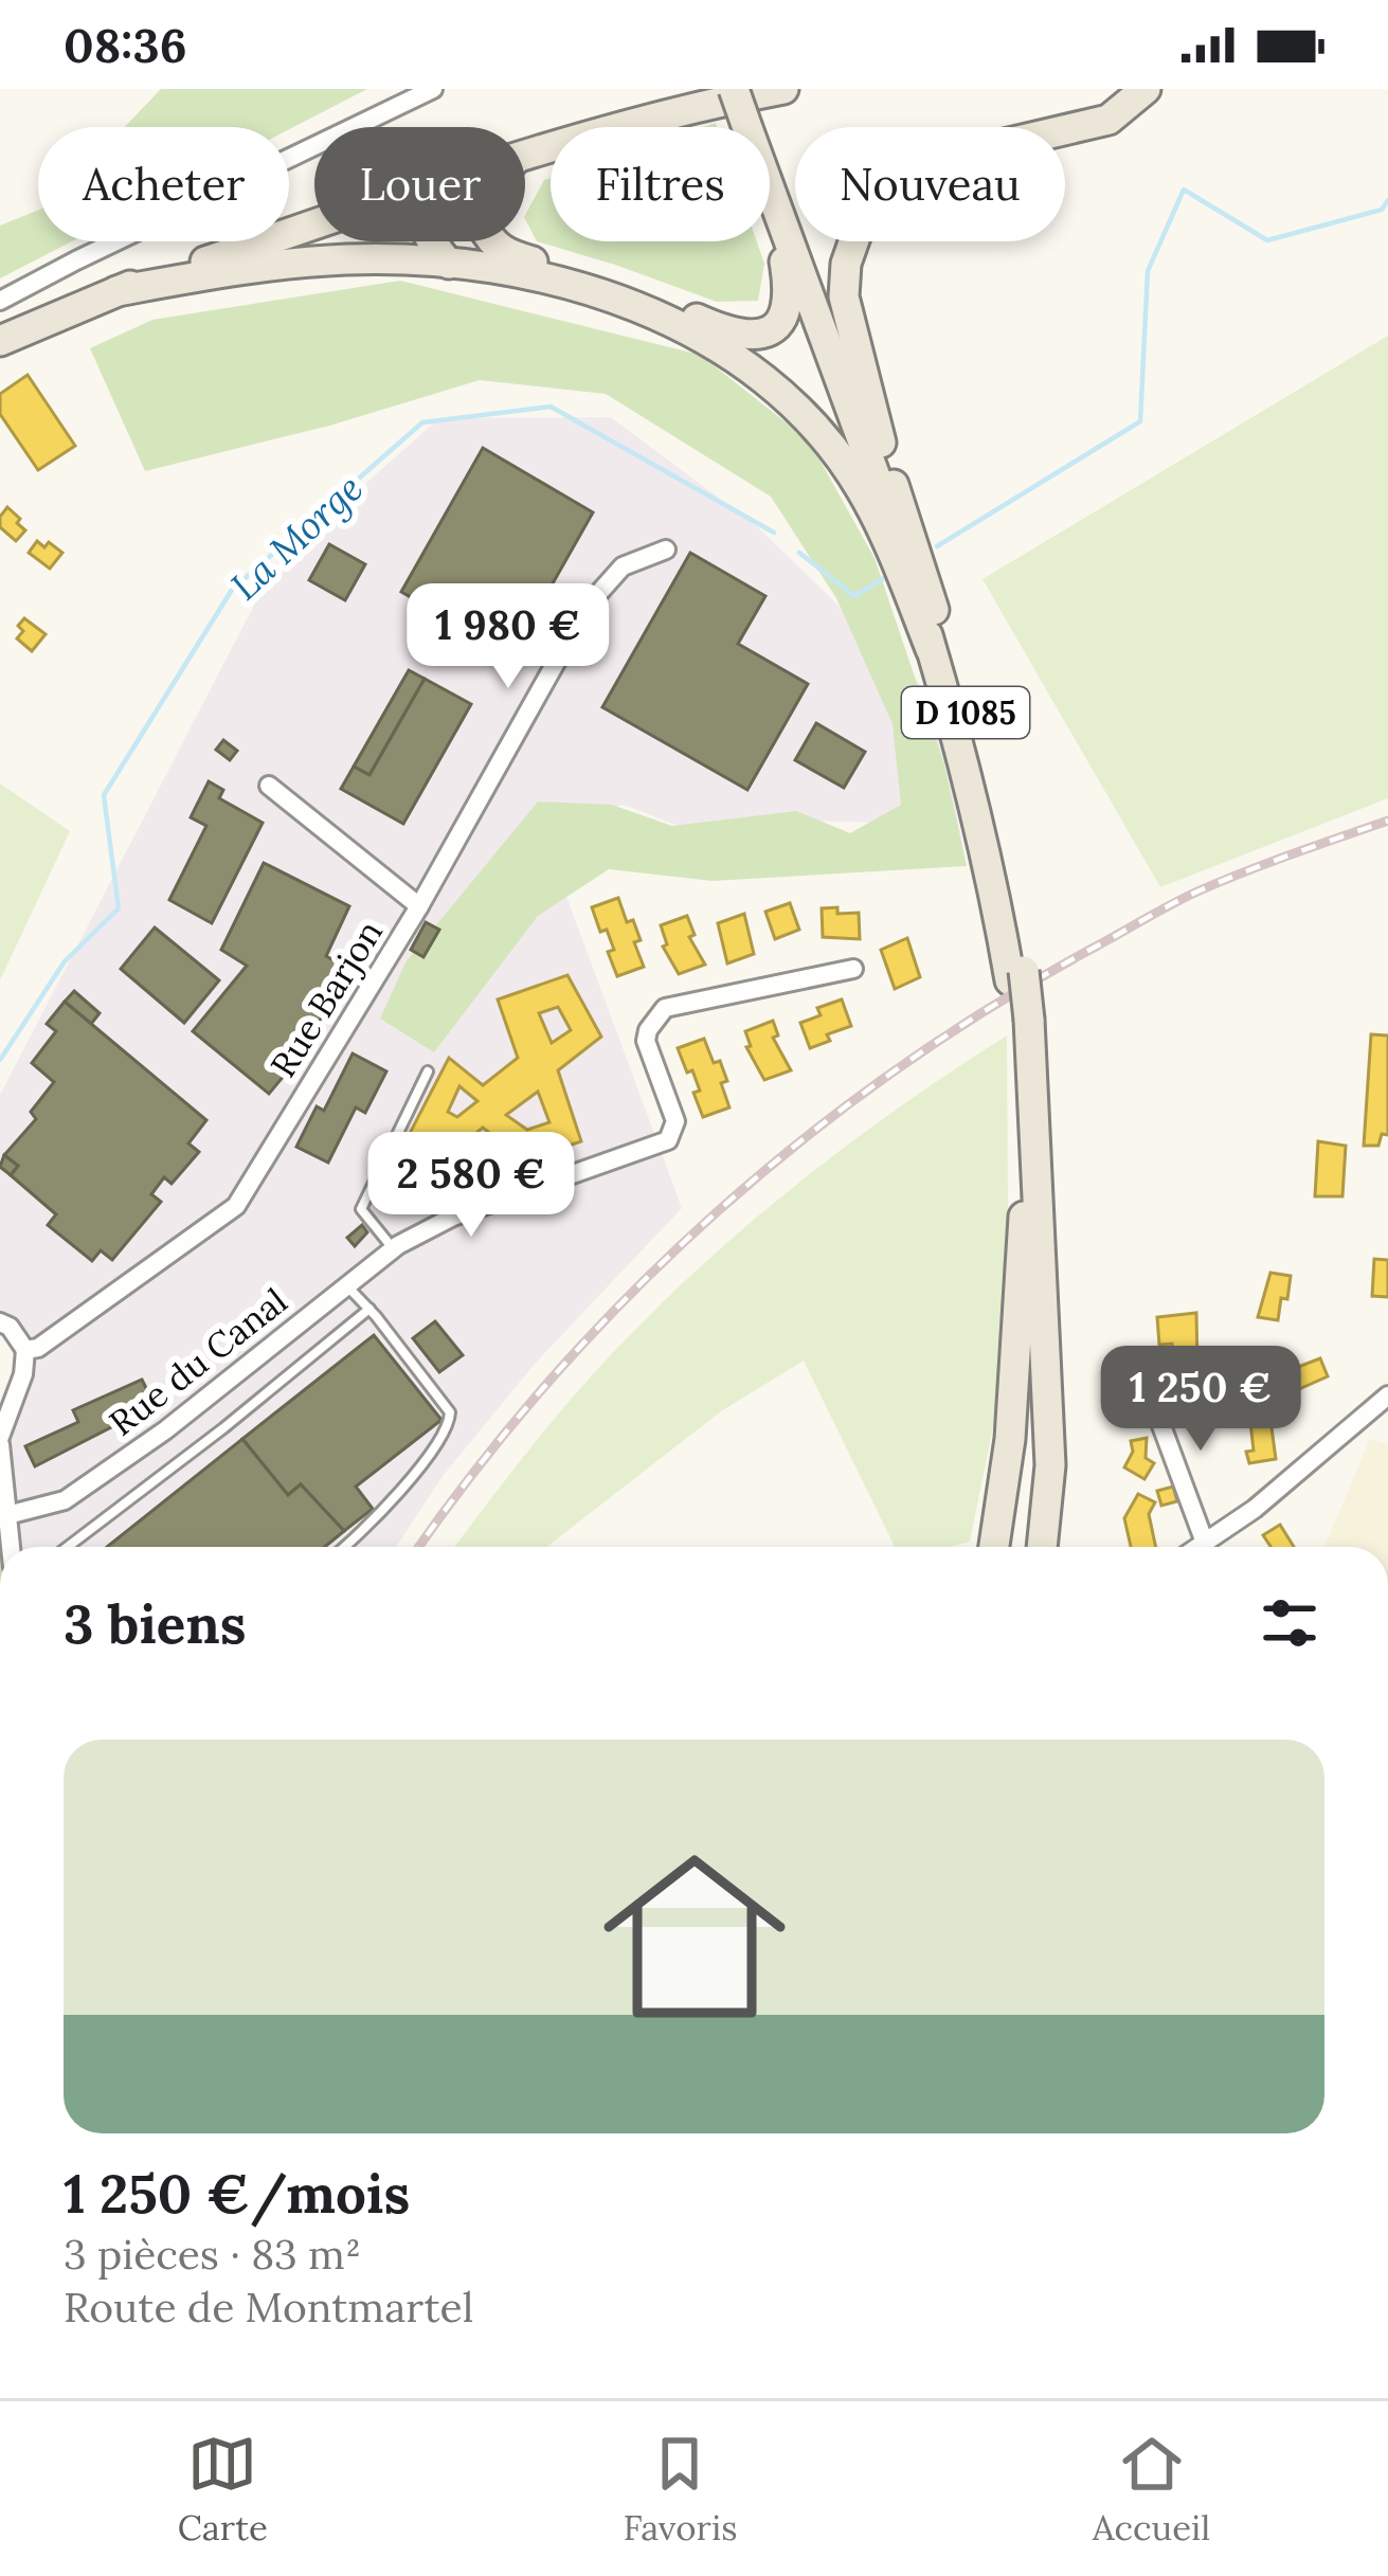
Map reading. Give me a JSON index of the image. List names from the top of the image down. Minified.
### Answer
{"streets":{"main road":["D 1085"],"street":["Rue Barjon","Rue du Canal"]},"water":["La Morge"],"page":{"status":"08:36","chip":["Acheter","Louer","Filtres","Nouveau"],"price":["1 980 €","2 580 €","1 250 €"],"heading":"3 biens","list":[{"name":"1 250 €/mois","note":"3 pièces · 83 m² · Route de Montmartel"}],"tabs":["Carte","Favoris","Accueil"]}}
